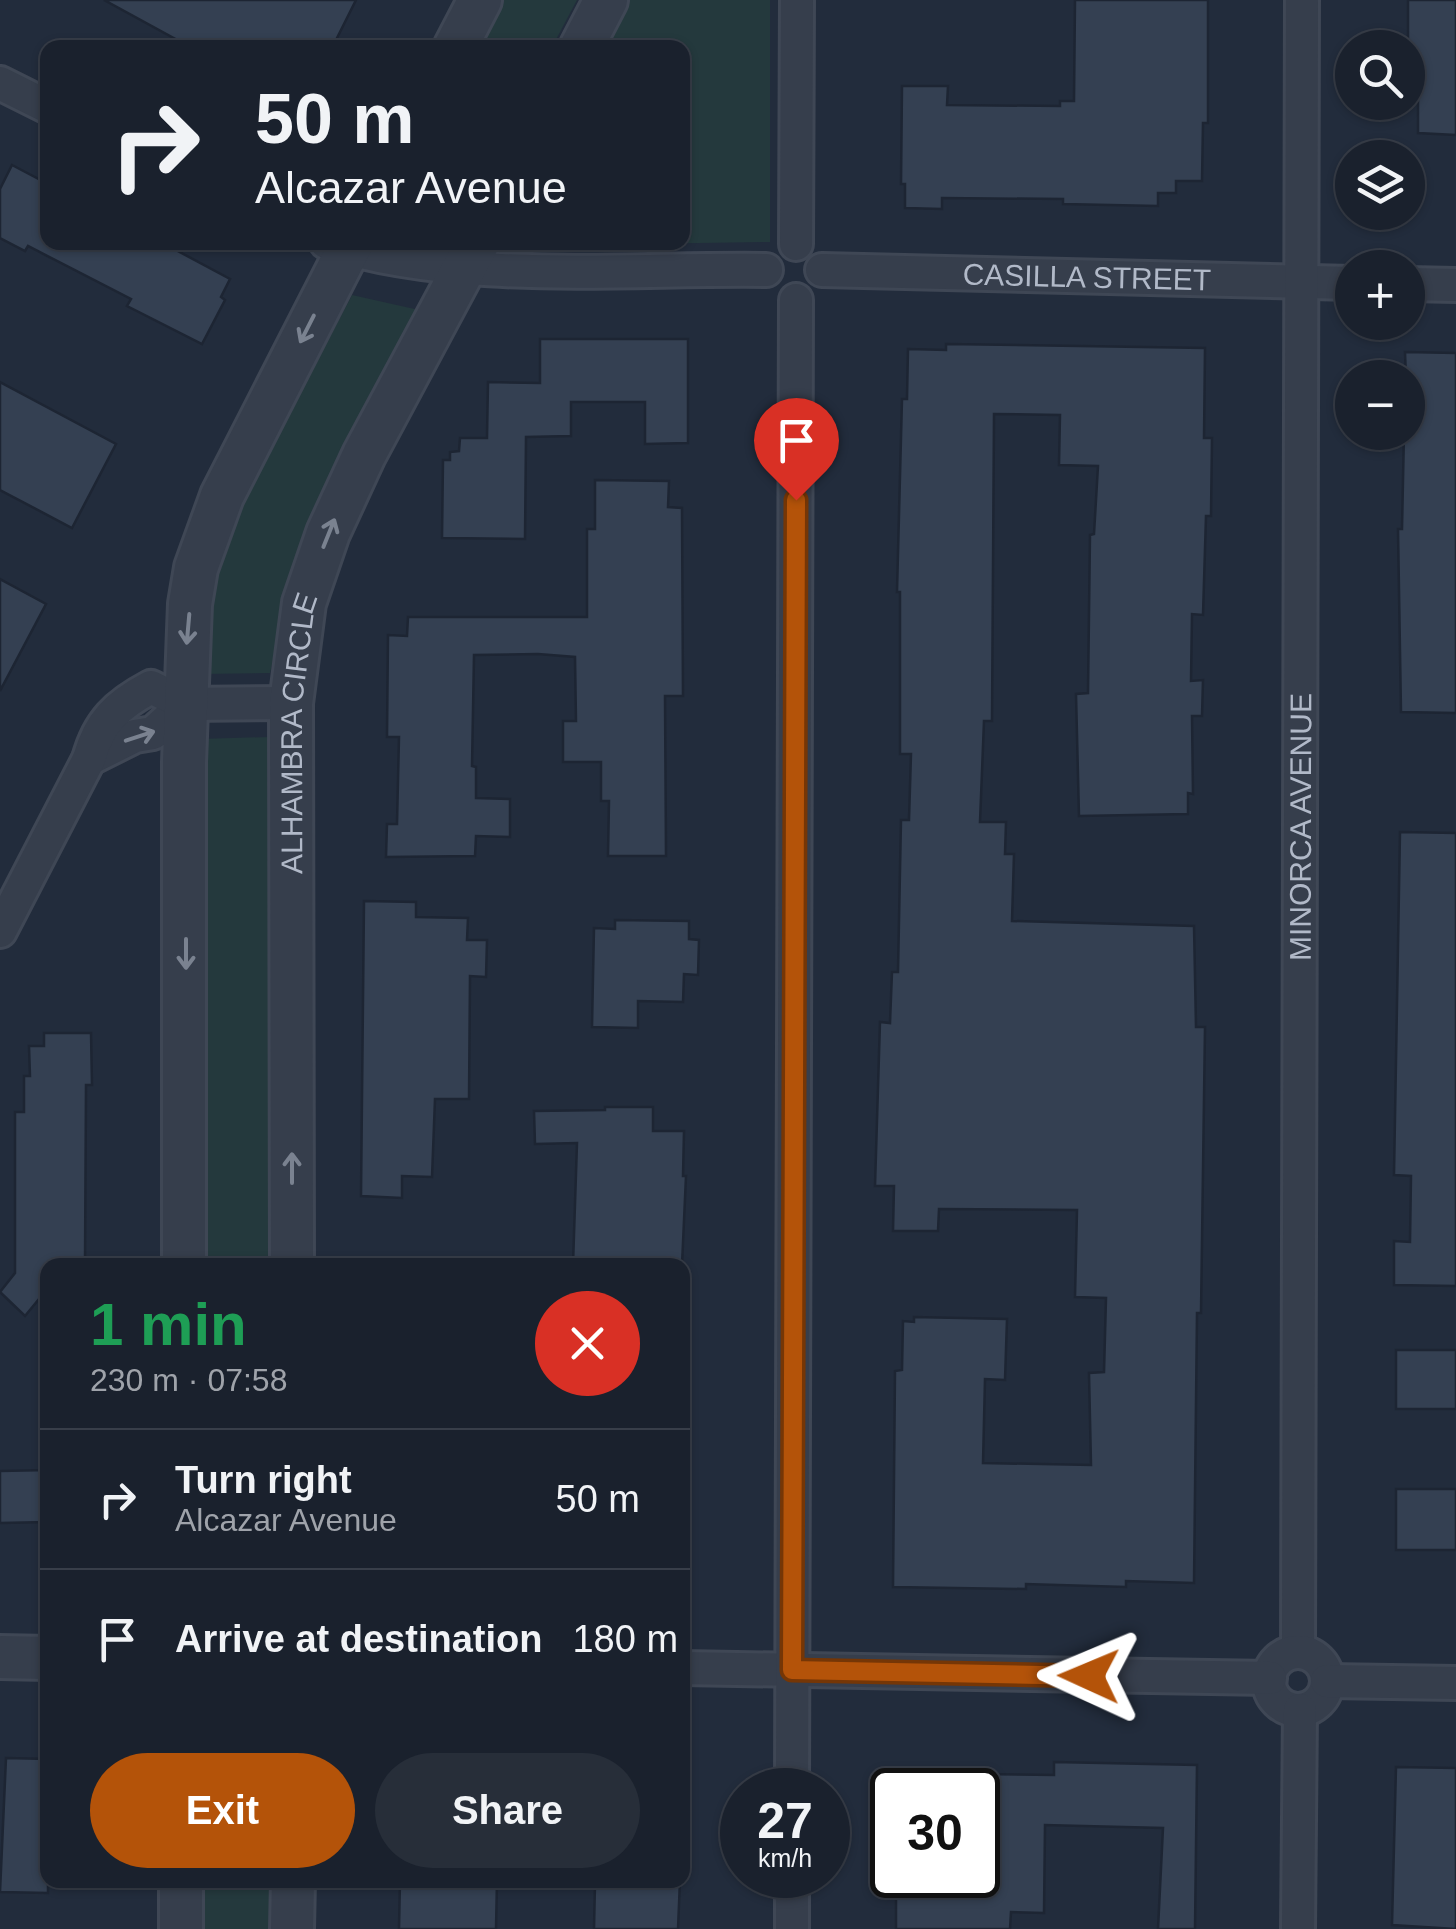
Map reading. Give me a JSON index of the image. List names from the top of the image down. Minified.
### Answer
{"streets":{"street":["CASILLA STREET","ALHAMBRA CIRCLE","MINORCA AVENUE"]},"crossings":[["CASILLA STREET","MINORCA AVENUE"]],"page":{"map_buttons":["+","−"],"turn":["50 m","Alcazar Avenue"],"heading":["1 min","230 m · 07:58"],"list":[{"name":"Turn right","note":"Alcazar Avenue","value":"50 m"},{"name":"Arrive at destination","value":"180 m"}],"buttons":["Exit","Share"],"speed":"27 km/h","limit":"30"}}
